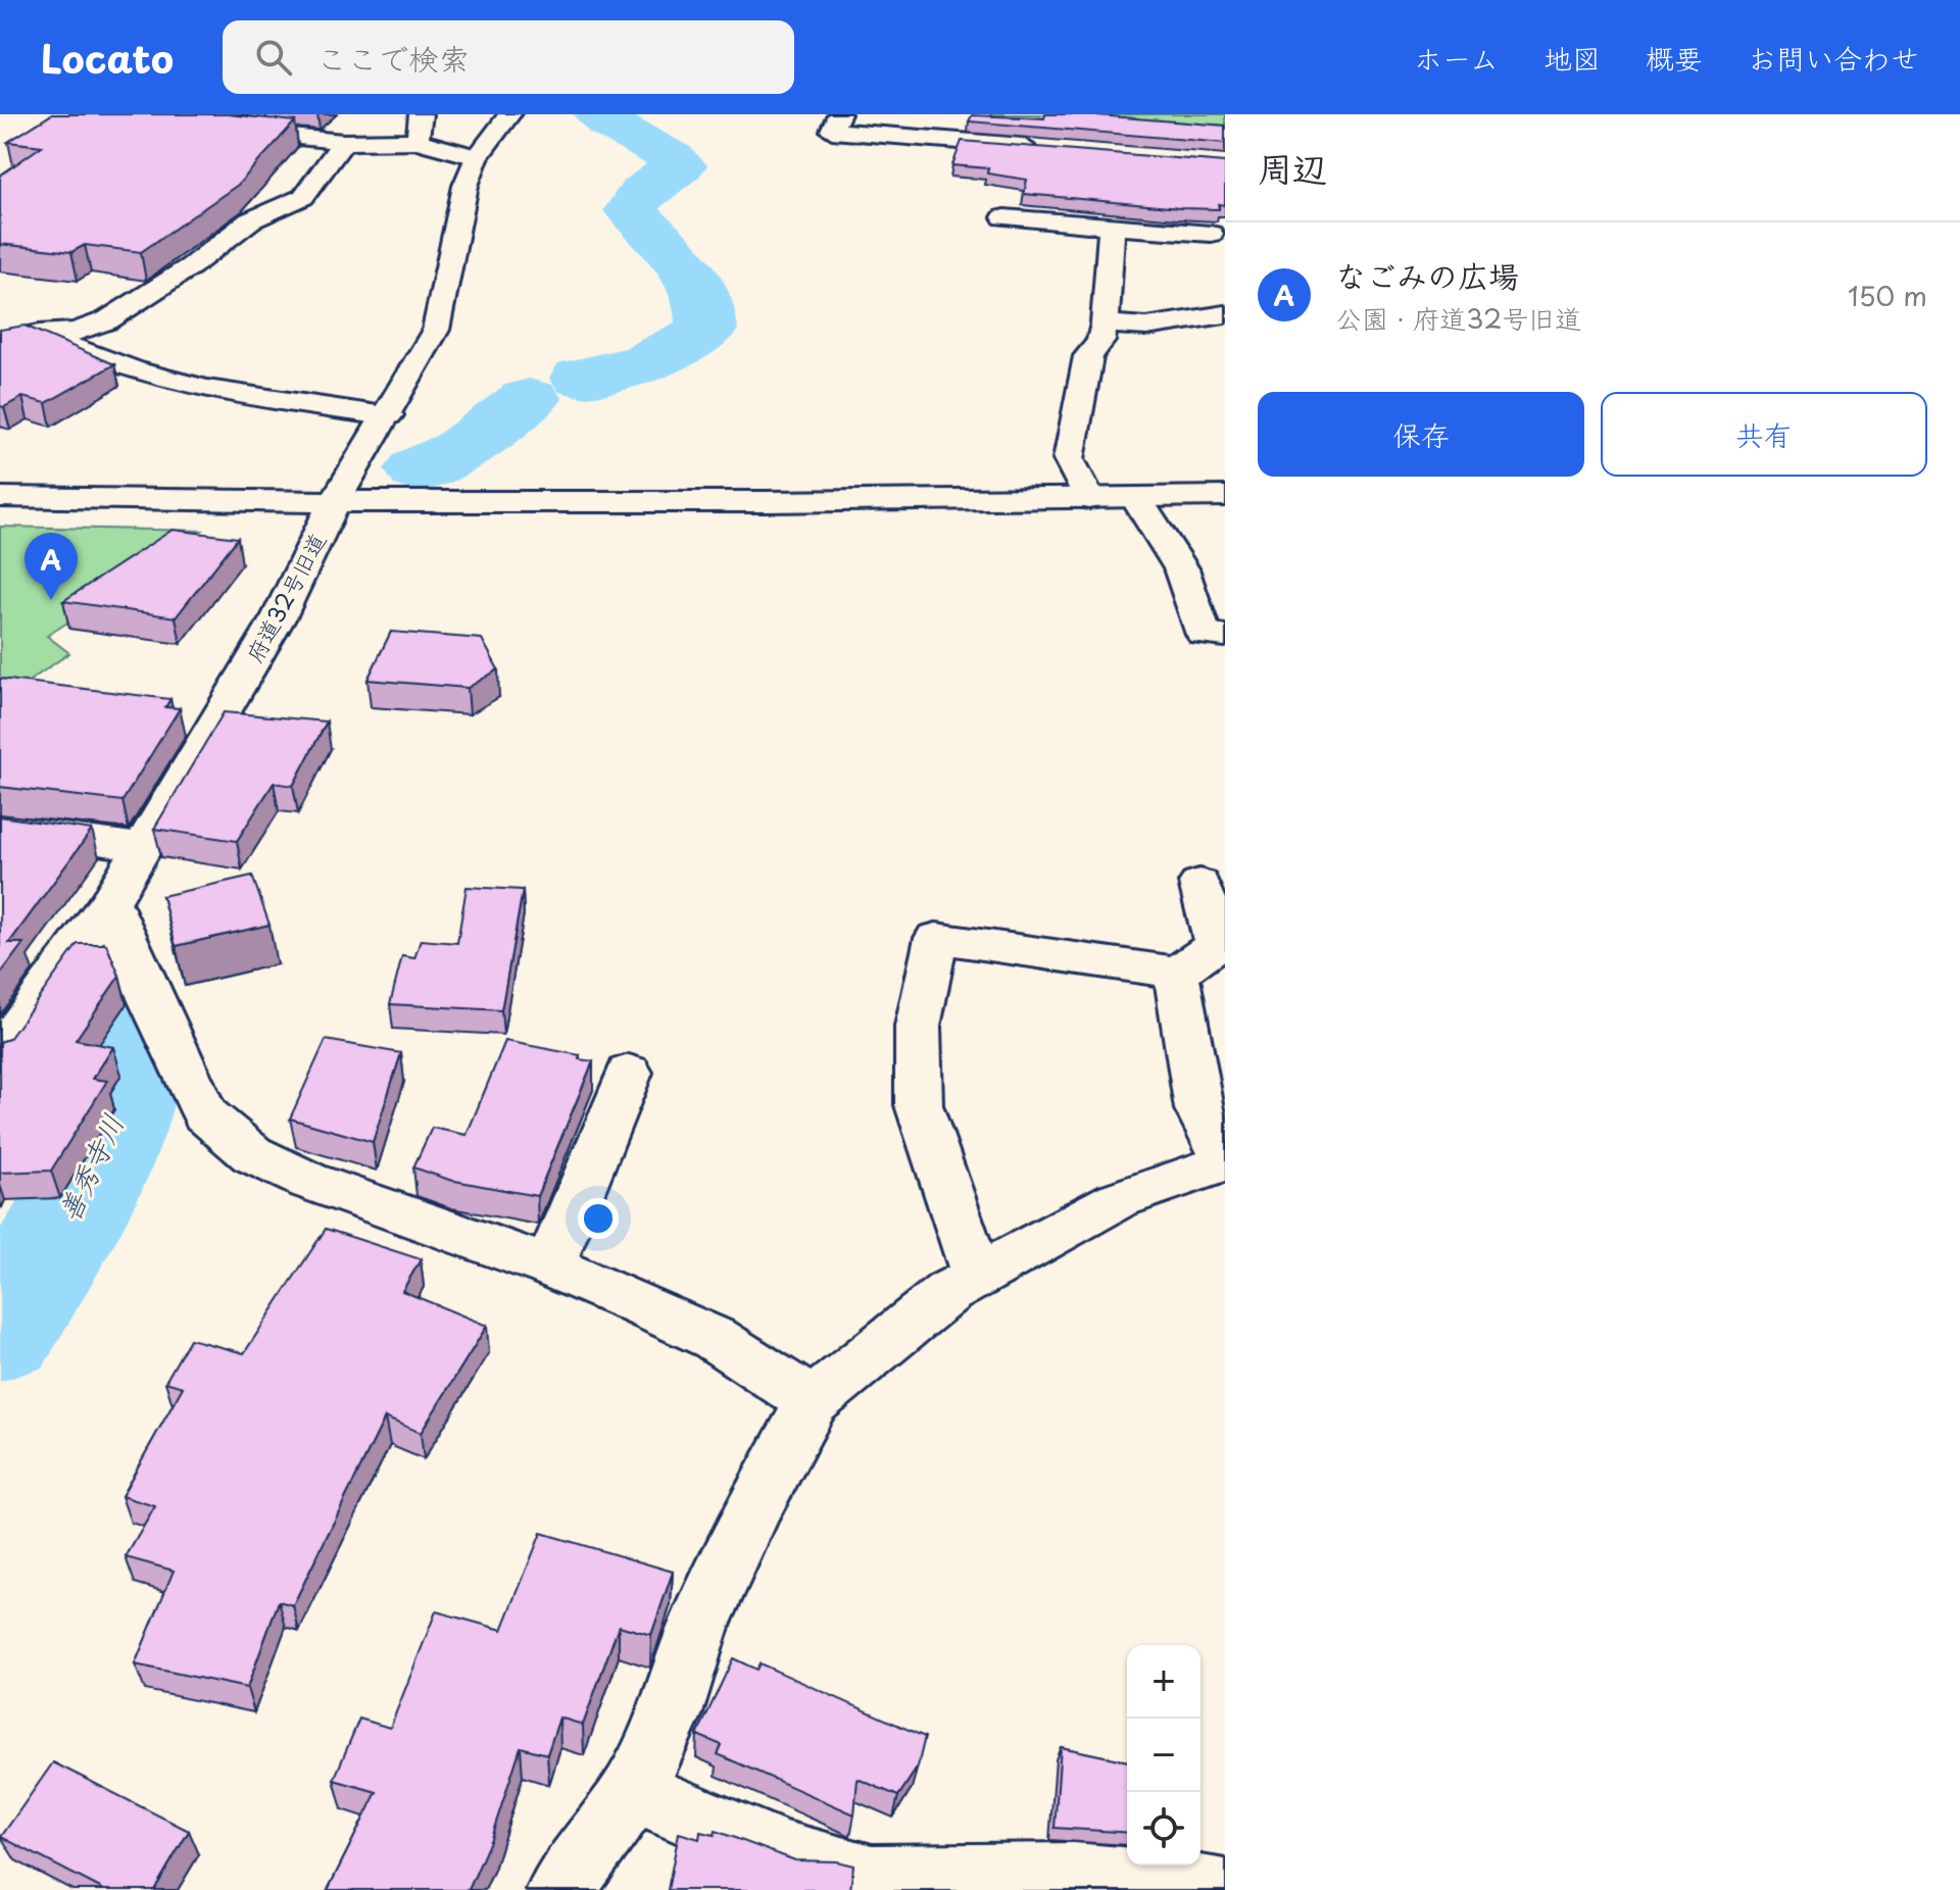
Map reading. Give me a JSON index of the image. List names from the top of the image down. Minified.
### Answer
{"streets":{"street":["府道32号旧道"]},"water":["善秀寺川"],"page":{"header":"Locato","search":"ここで検索","nav":["ホーム","地図","概要","お問い合わせ"],"heading":"周辺","list":[{"mark":"A","name":"なごみの広場","note":"公園 · 府道32号旧道","value":"150 m"}],"buttons":["保存","共有"],"pins":"A","map_buttons":["+","−"]}}
